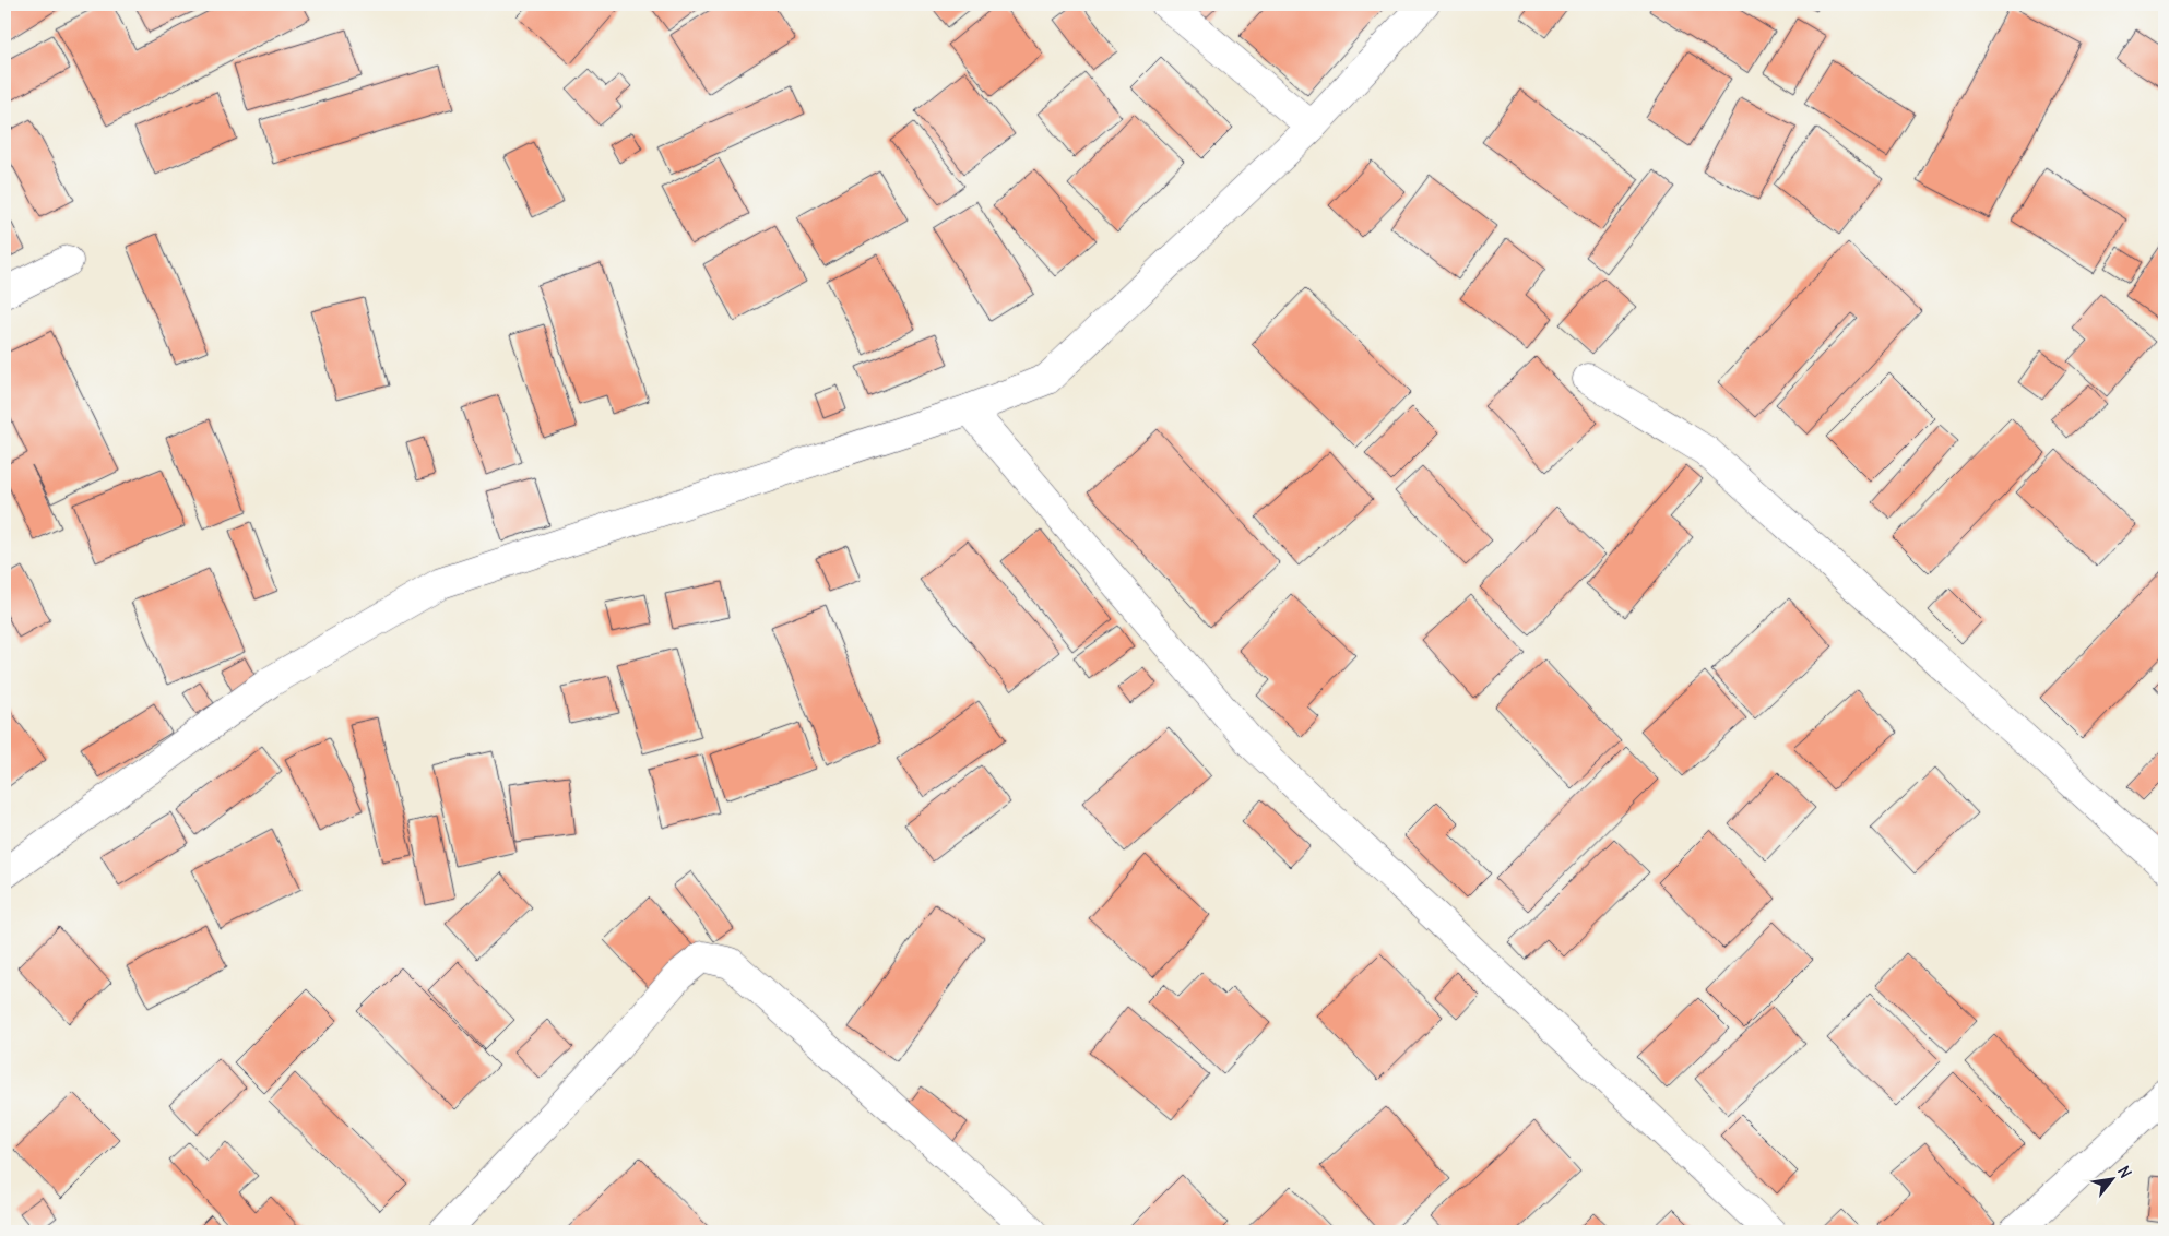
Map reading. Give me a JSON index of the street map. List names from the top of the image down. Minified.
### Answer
{"north":"top right"}
